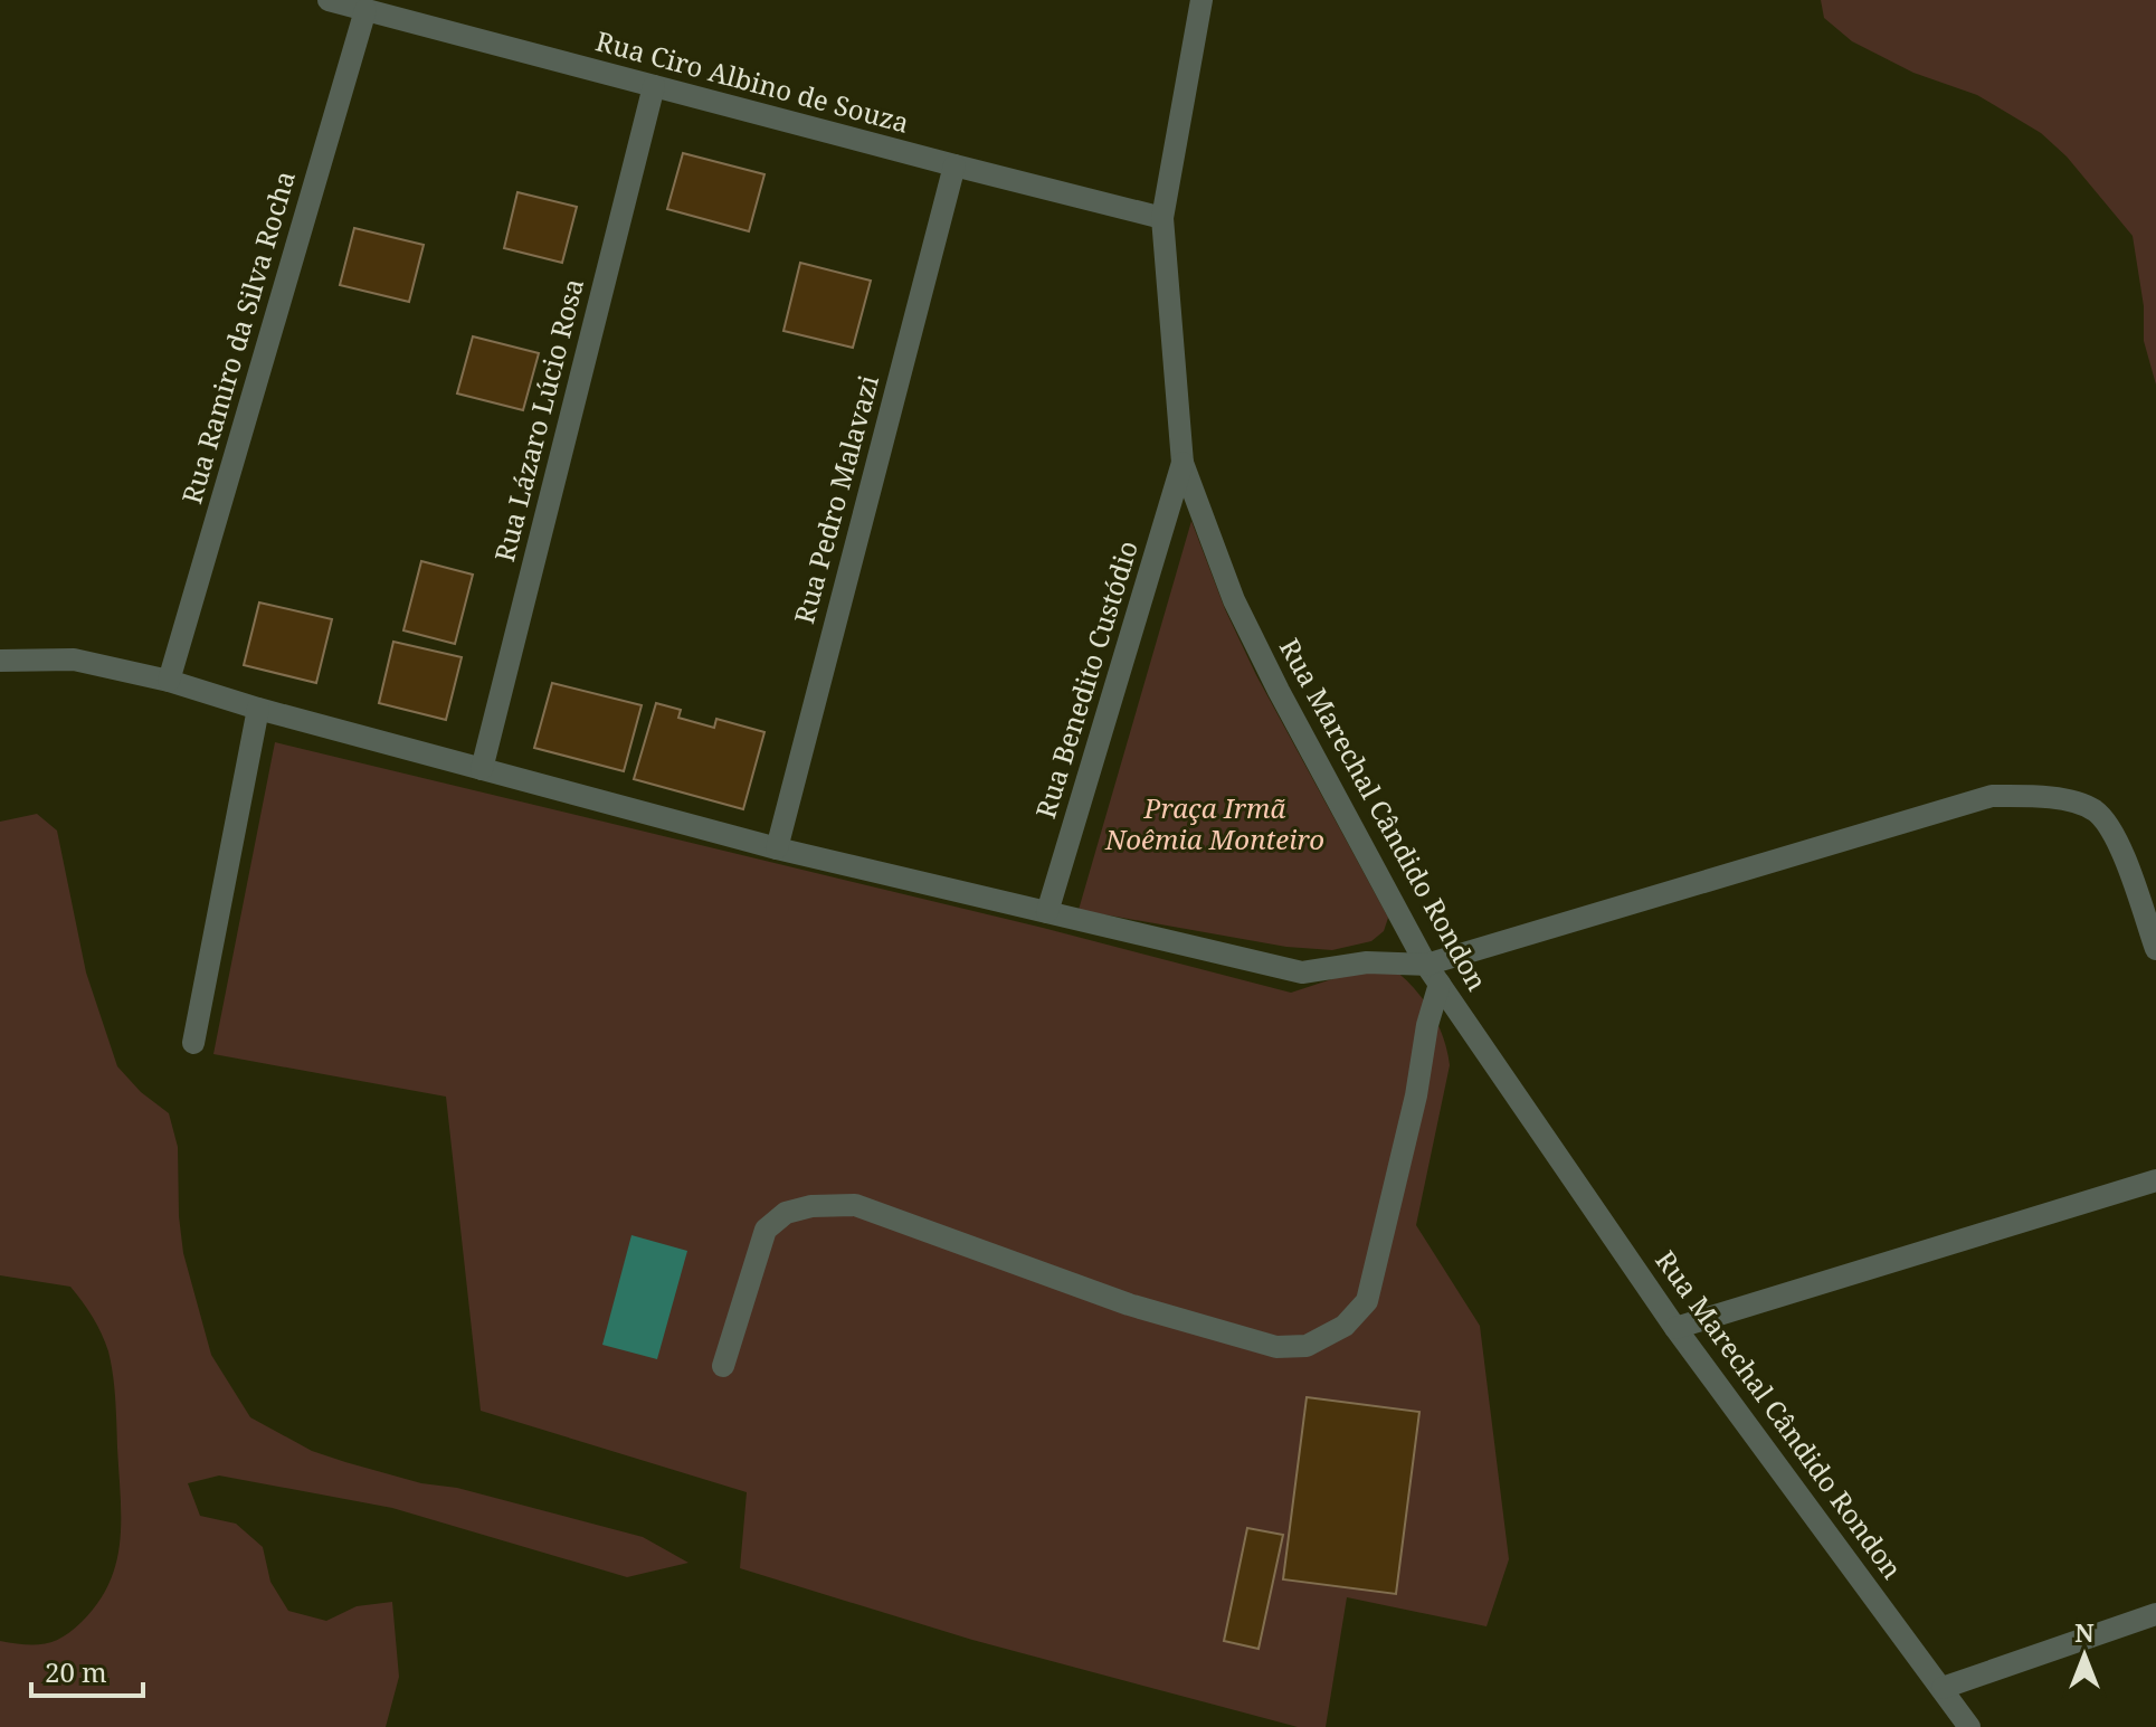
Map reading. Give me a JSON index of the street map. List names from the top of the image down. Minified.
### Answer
{"streets":{"street":["Rua Ciro Albino de Souza","Rua Ramiro da Silva Rocha","Rua Lázaro Lúcio Rosa","Rua Pedro Malavazi","Rua Benedito Custódio","Rua Marechal Cândido Rondon"]},"crossings":[["Rua Ciro Albino de Souza","Rua Ramiro da Silva Rocha"],["Rua Ciro Albino de Souza","Rua Lázaro Lúcio Rosa"],["Rua Ciro Albino de Souza","Rua Pedro Malavazi"],["Rua Ciro Albino de Souza","Rua Marechal Cândido Rondon"],["Rua Benedito Custódio","Rua Marechal Cândido Rondon"]],"parks":["Praça Irmã Noêmia Monteiro"],"scale_bar":"20 m","north":"top"}
